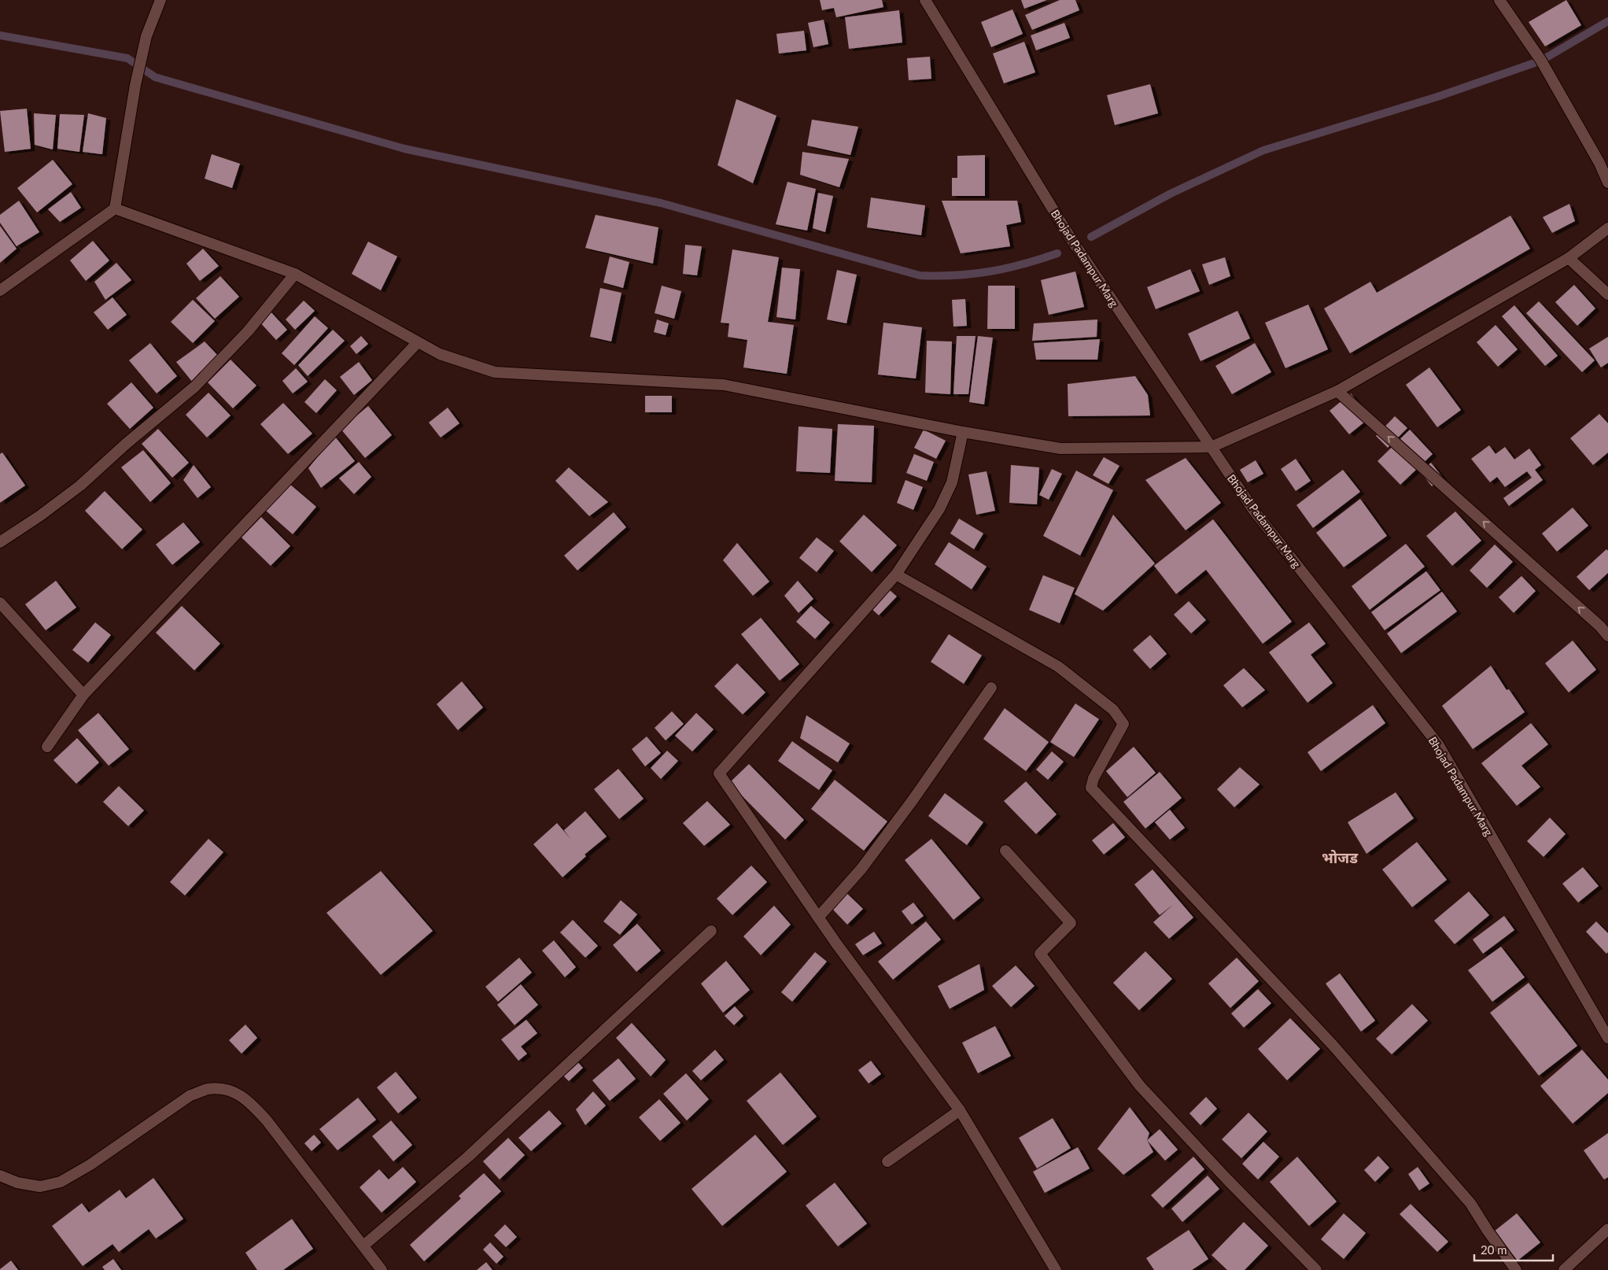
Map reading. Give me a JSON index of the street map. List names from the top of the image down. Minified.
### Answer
{"streets":{"street":["Bhojad Padampur Marg"]},"districts":["भोजड"],"scale_bar":"20 m"}
